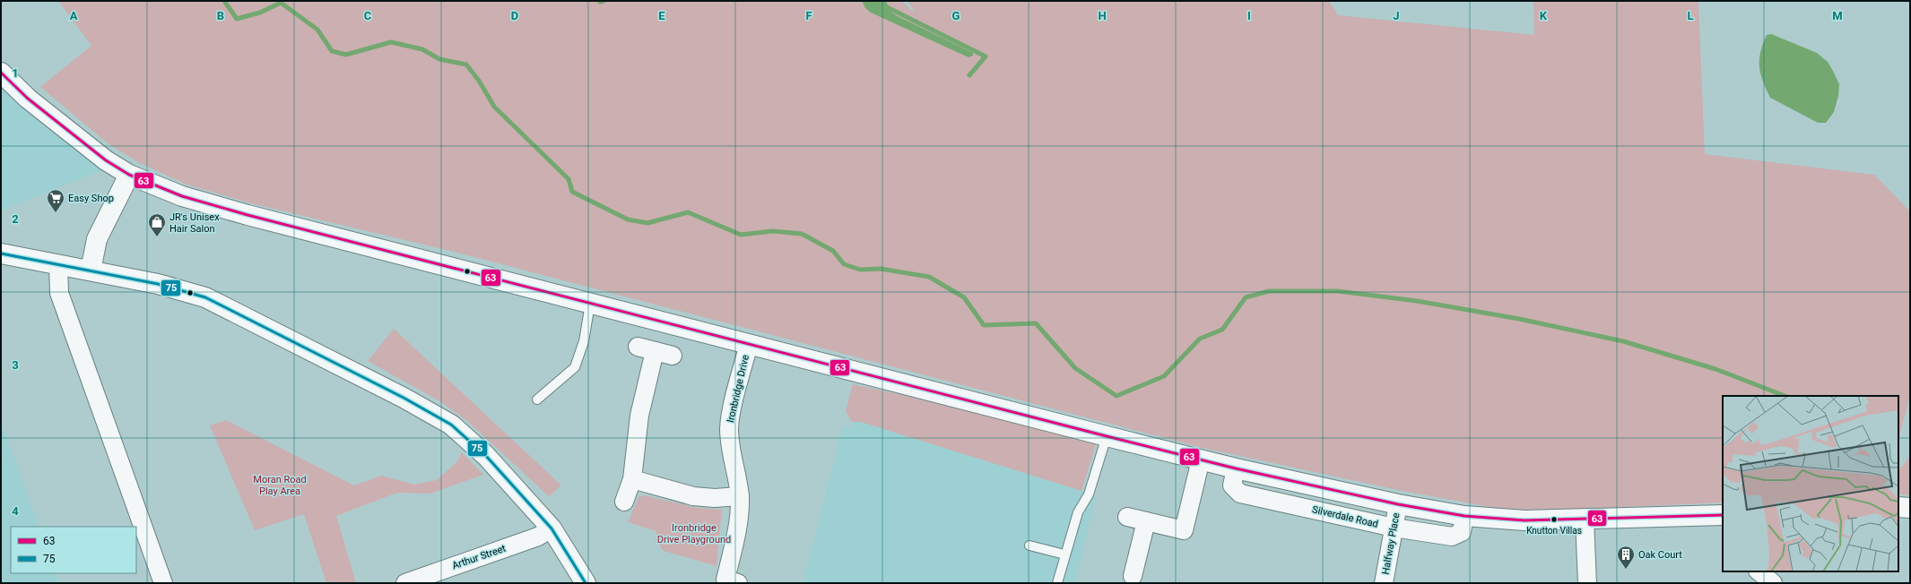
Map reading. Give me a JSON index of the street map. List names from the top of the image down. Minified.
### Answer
{"streets":{"main road":["Silverdale Road"],"street":["Ironbridge Drive","Halfway Place","Arthur Street"]},"crossings":[["Ironbridge Drive","Silverdale Road"],["Silverdale Road","Halfway Place"]],"parks":["Moran Road Play Area","Ironbridge Drive Playground"],"places":{"supermarket":["Easy Shop"],"shop":["JR's Unisex Hair Salon"],"other":["Knutton Villas"],"building":["Oak Court"]},"lines":["transit line 63","transit line 75"],"legend":["63","75"],"grid":{"columns":["A","B","C","D","E","F","G","H","I","J","K","L","M"],"rows":["1","2","3","4"]}}
